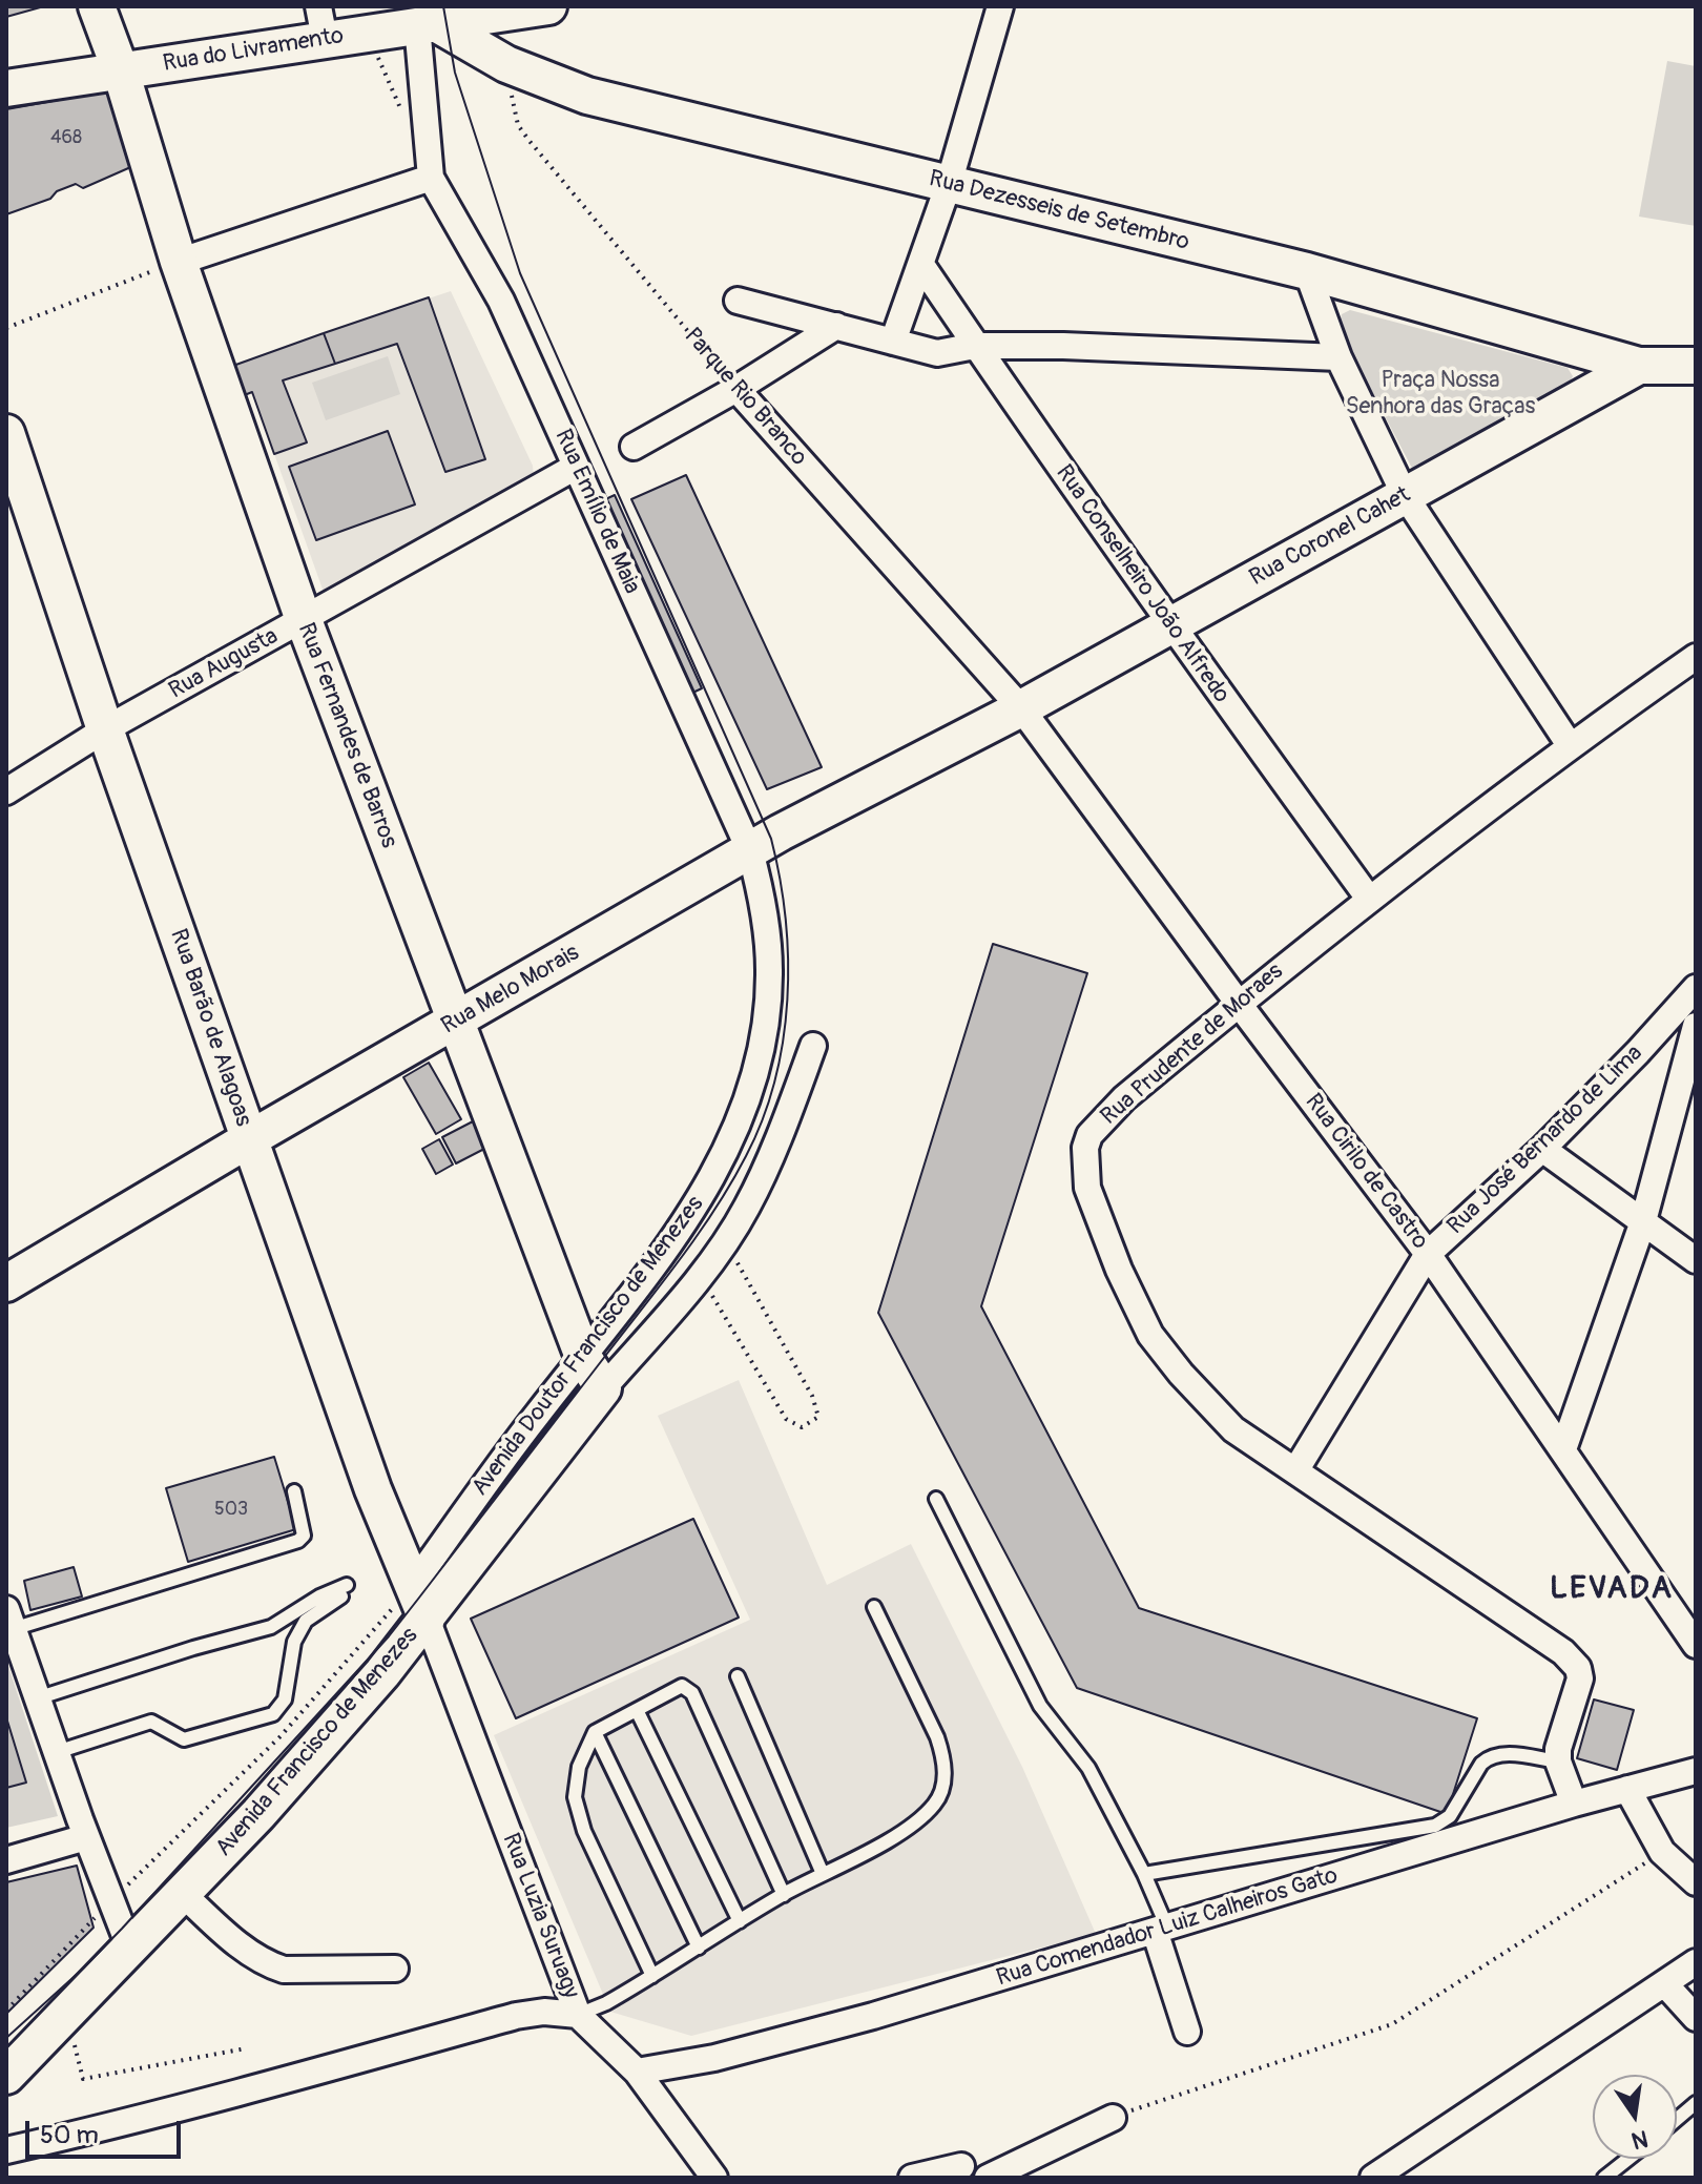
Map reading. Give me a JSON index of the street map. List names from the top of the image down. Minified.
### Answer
{"streets":{"street":["Rua do Livramento","Rua Dezesseis de Setembro","Parque Rio Branco","Rua Emílio de Maia","Rua Coronel Cahet","Rua Conselheiro João Alfredo","Rua Augusta","Rua Fernandes de Barros","Rua Melo Morais","Rua Barão de Alagoas","Rua Prudente de Moraes","Rua José Bernardo de Lima","Rua Cirilo de Castro","Avenida Doutor Francisco de Menezes","Avenida Francisco de Menezes","Rua Luzia Suruagy","Rua Comendador Luiz Calheiros Gato"]},"crossings":[["Rua do Livramento","Rua Dezesseis de Setembro"],["Rua do Livramento","Rua Emílio de Maia"],["Rua do Livramento","Rua Fernandes de Barros"],["Rua Dezesseis de Setembro","Parque Rio Branco"],["Rua Dezesseis de Setembro","Rua Emílio de Maia"],["Rua Dezesseis de Setembro","Rua Coronel Cahet"],["Parque Rio Branco","Rua Coronel Cahet"],["Parque Rio Branco","Rua Melo Morais"],["Parque Rio Branco","Rua Cirilo de Castro"],["Rua Emílio de Maia","Rua Augusta"],["Rua Emílio de Maia","Rua Melo Morais"],["Rua Emílio de Maia","Avenida Doutor Francisco de Menezes"],["Rua Coronel Cahet","Rua Conselheiro João Alfredo"],["Rua Coronel Cahet","Rua Melo Morais"],["Rua Coronel Cahet","Rua Cirilo de Castro"],["Rua Conselheiro João Alfredo","Rua Prudente de Moraes"],["Rua Augusta","Rua Fernandes de Barros"],["Rua Augusta","Rua Barão de Alagoas"],["Rua Fernandes de Barros","Rua Melo Morais"],["Rua Fernandes de Barros","Avenida Doutor Francisco de Menezes"],["Rua Fernandes de Barros","Avenida Francisco de Menezes"],["Rua Melo Morais","Rua Barão de Alagoas"],["Rua Melo Morais","Rua Cirilo de Castro"],["Rua Melo Morais","Avenida Doutor Francisco de Menezes"],["Rua Barão de Alagoas","Avenida Doutor Francisco de Menezes"],["Rua Barão de Alagoas","Avenida Francisco de Menezes"],["Rua Barão de Alagoas","Rua Luzia Suruagy"],["Rua Prudente de Moraes","Rua José Bernardo de Lima"],["Rua Prudente de Moraes","Rua Cirilo de Castro"],["Rua José Bernardo de Lima","Rua Cirilo de Castro"],["Avenida Francisco de Menezes","Rua Luzia Suruagy"],["Rua Luzia Suruagy","Rua Comendador Luiz Calheiros Gato"]],"districts":["LEVADA"],"parks":["Praça Nossa Senhora das Graças"],"house_numbers":["468","503"],"scale_bar":"50 m","north":"bottom"}
